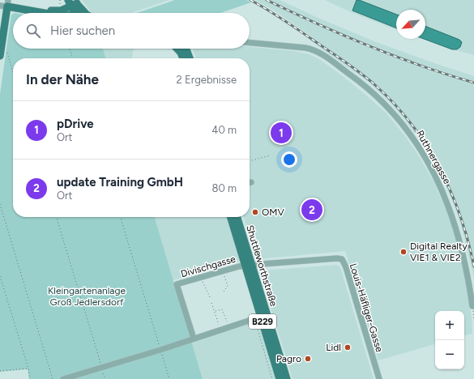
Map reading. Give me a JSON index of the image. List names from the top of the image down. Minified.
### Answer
{"streets":{"main road":["Shuttleworthstraße","B229"],"street":["Ruthnergasse","Divischgasse","Louis-Häfliger-Gasse"]},"crossings":[["Shuttleworthstraße","Divischgasse"],["Shuttleworthstraße","Louis-Häfliger-Gasse"],["Divischgasse","Louis-Häfliger-Gasse"]],"parks":["Kleingartenanlage Groß Jedlersdorf"],"places":["OMV","Digital Realty VIE1 & VIE2","Lidl","Pagro"],"north":"bottom left","page":{"search":"Hier suchen","heading":["In der Nähe","2 Ergebnisse"],"list":[{"mark":"1","name":"pDrive","note":"Ort","value":"40 m"},{"mark":"2","name":"update Training GmbH","note":"Ort","value":"80 m"}],"pins":["1","2"],"map_buttons":["+","−"]}}
